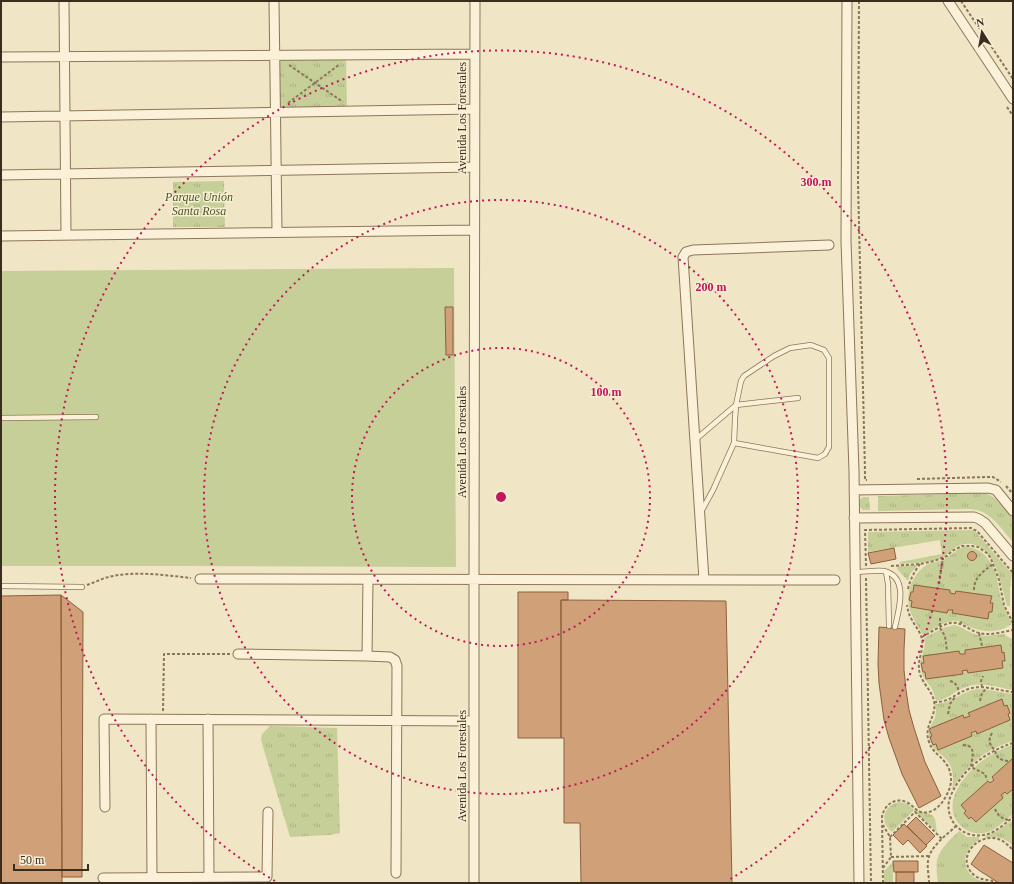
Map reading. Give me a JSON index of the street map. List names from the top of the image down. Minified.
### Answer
{"streets":{"street":["Avenida Los Forestales"]},"parks":["Parque Unión Santa Rosa"],"scale_bar":"50 m","north":"top","rings":["300 m","200 m","100 m"]}
